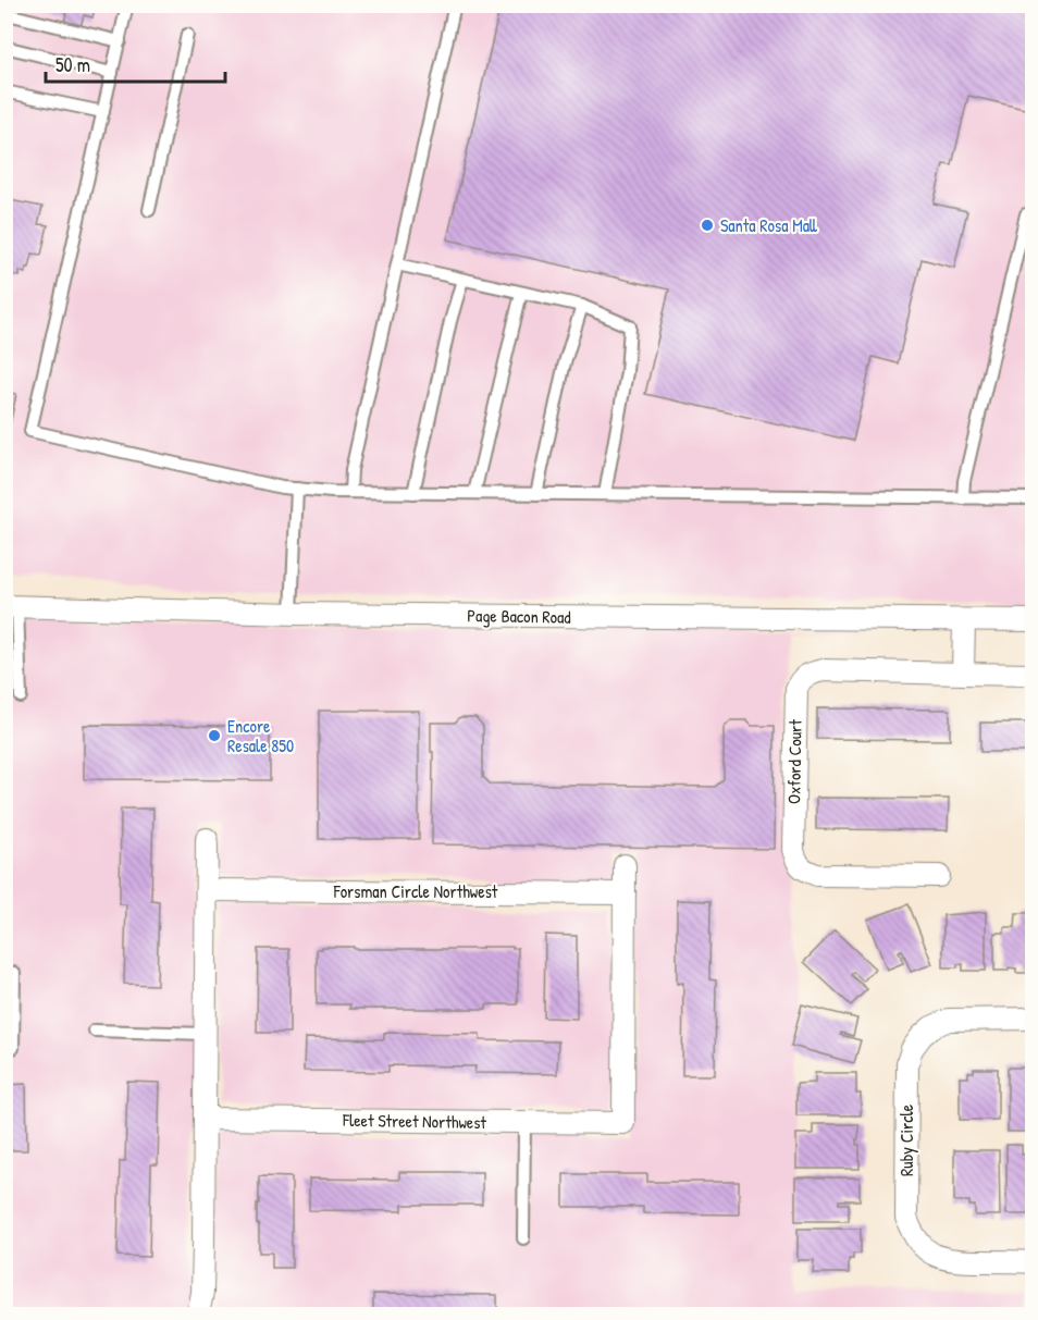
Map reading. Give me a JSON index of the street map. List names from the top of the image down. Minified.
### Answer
{"streets":{"street":["Page Bacon Road","Oxford Court","Forsman Circle Northwest","Fleet Street Northwest","Ruby Circle"]},"crossings":[["Forsman Circle Northwest","Fleet Street Northwest"]],"places":["Santa Rosa Mall","Encore Resale 850"],"scale_bar":"50 m"}
